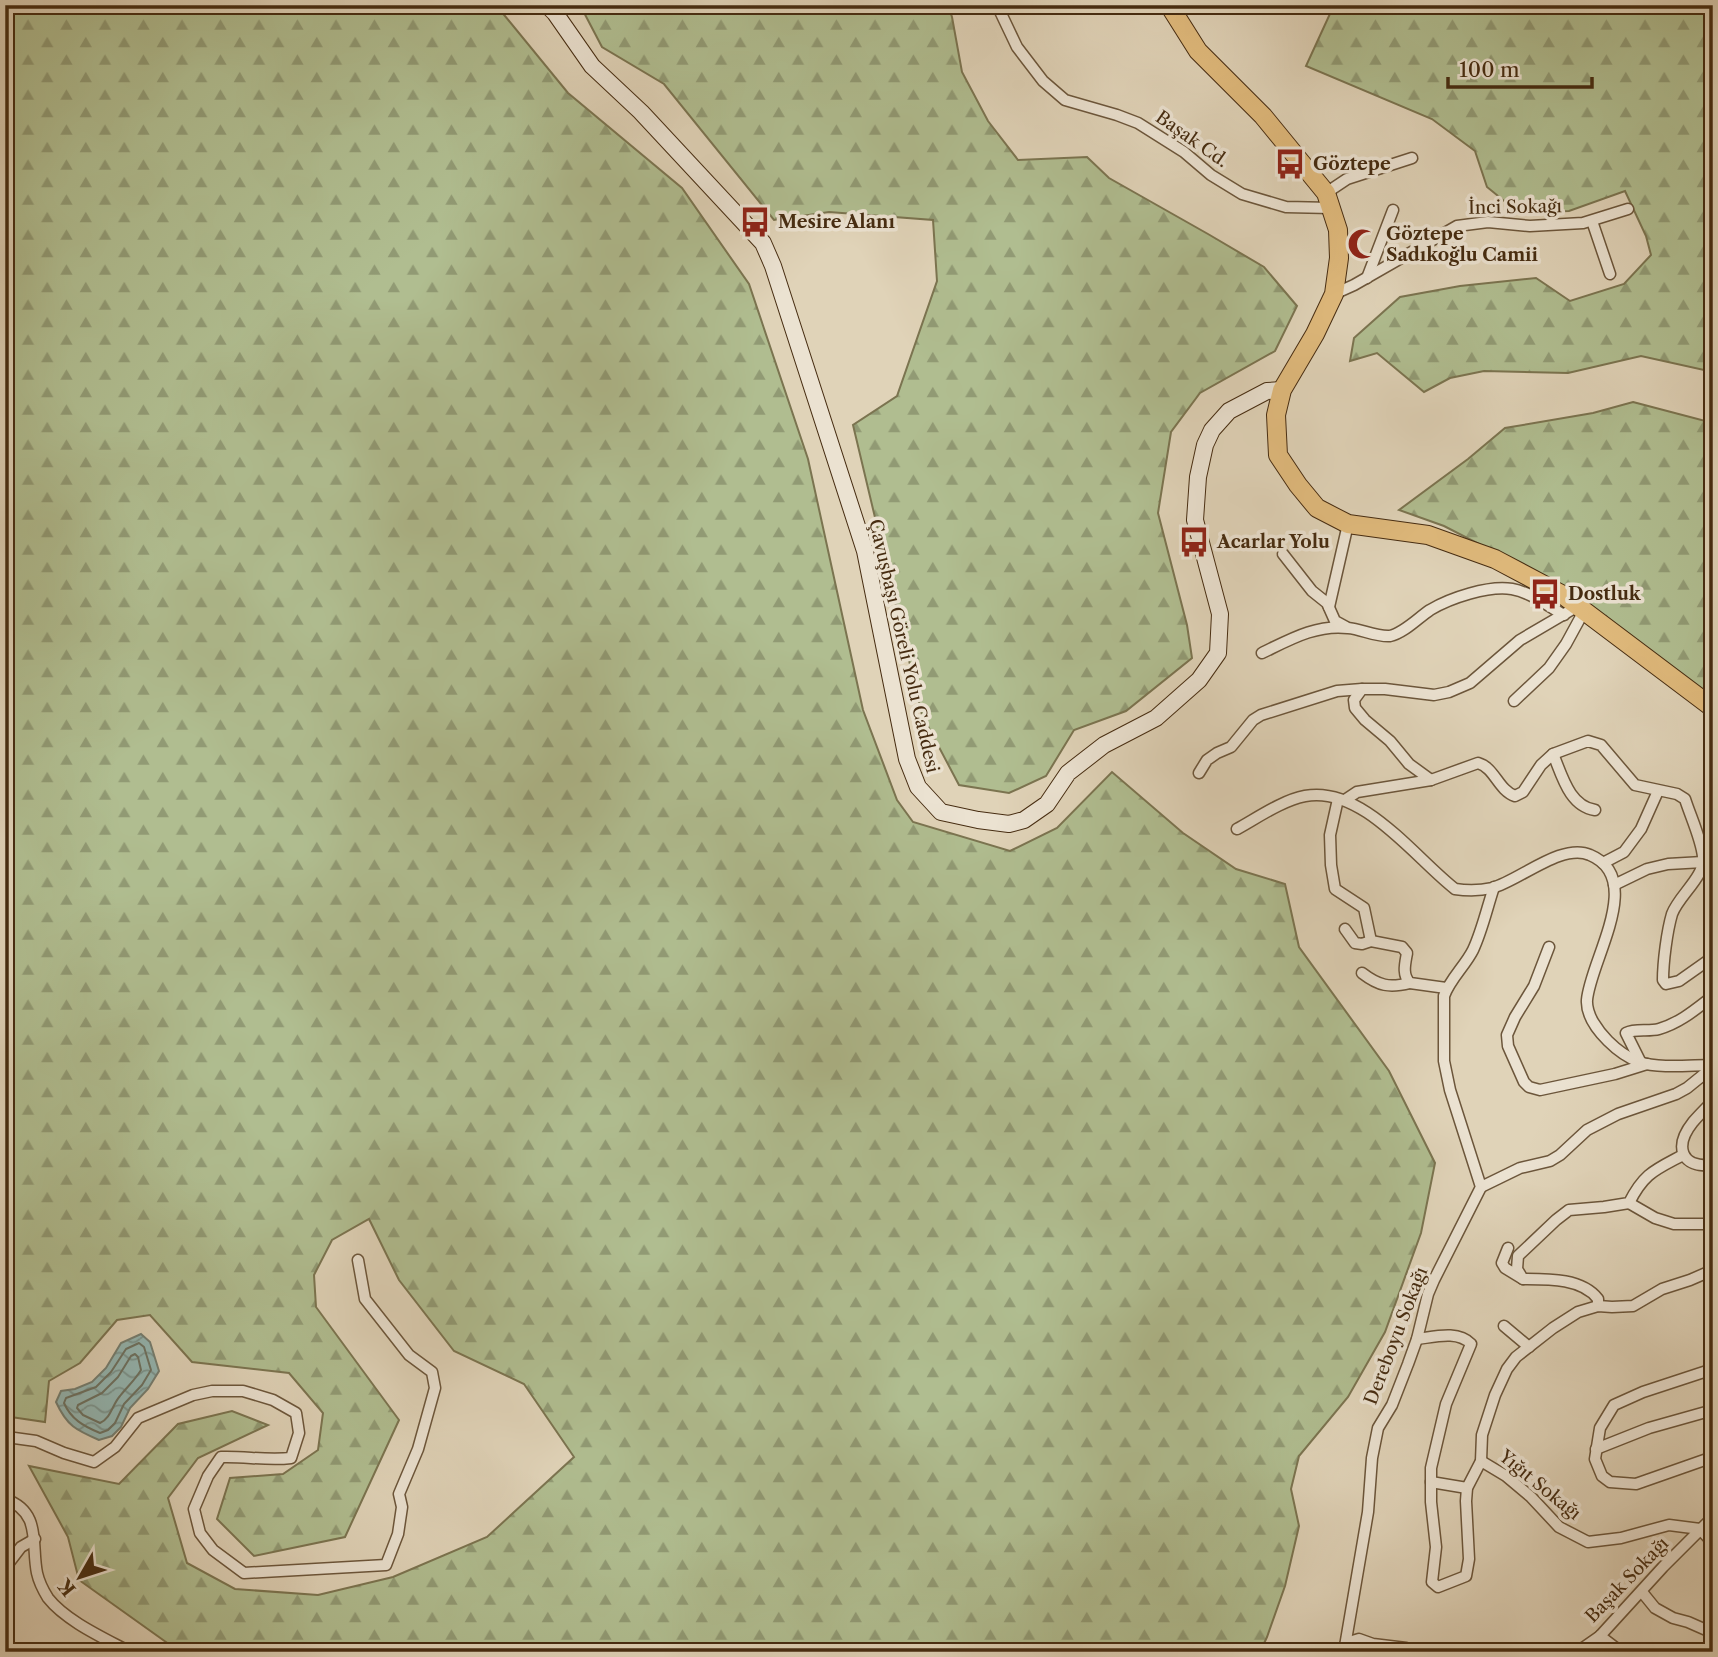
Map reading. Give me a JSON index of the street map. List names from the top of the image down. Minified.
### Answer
{"streets":{"main road":["Çavuşbaşı Göreli Yolu Caddesi"],"street":["Başak Cd.","İnci Sokağı","Dereboyu Sokağı","Yığıt Sokağı","Başak Sokağı"]},"crossings":[["Yığıt Sokağı","Başak Sokağı"]],"places":{"bus stop":["Göztepe","Mesire Alanı","Acarlar Yolu","Dostluk"],"mosque":["Göztepe Sadıkoğlu Camii"]},"scale_bar":"100 m","north":"bottom left"}
